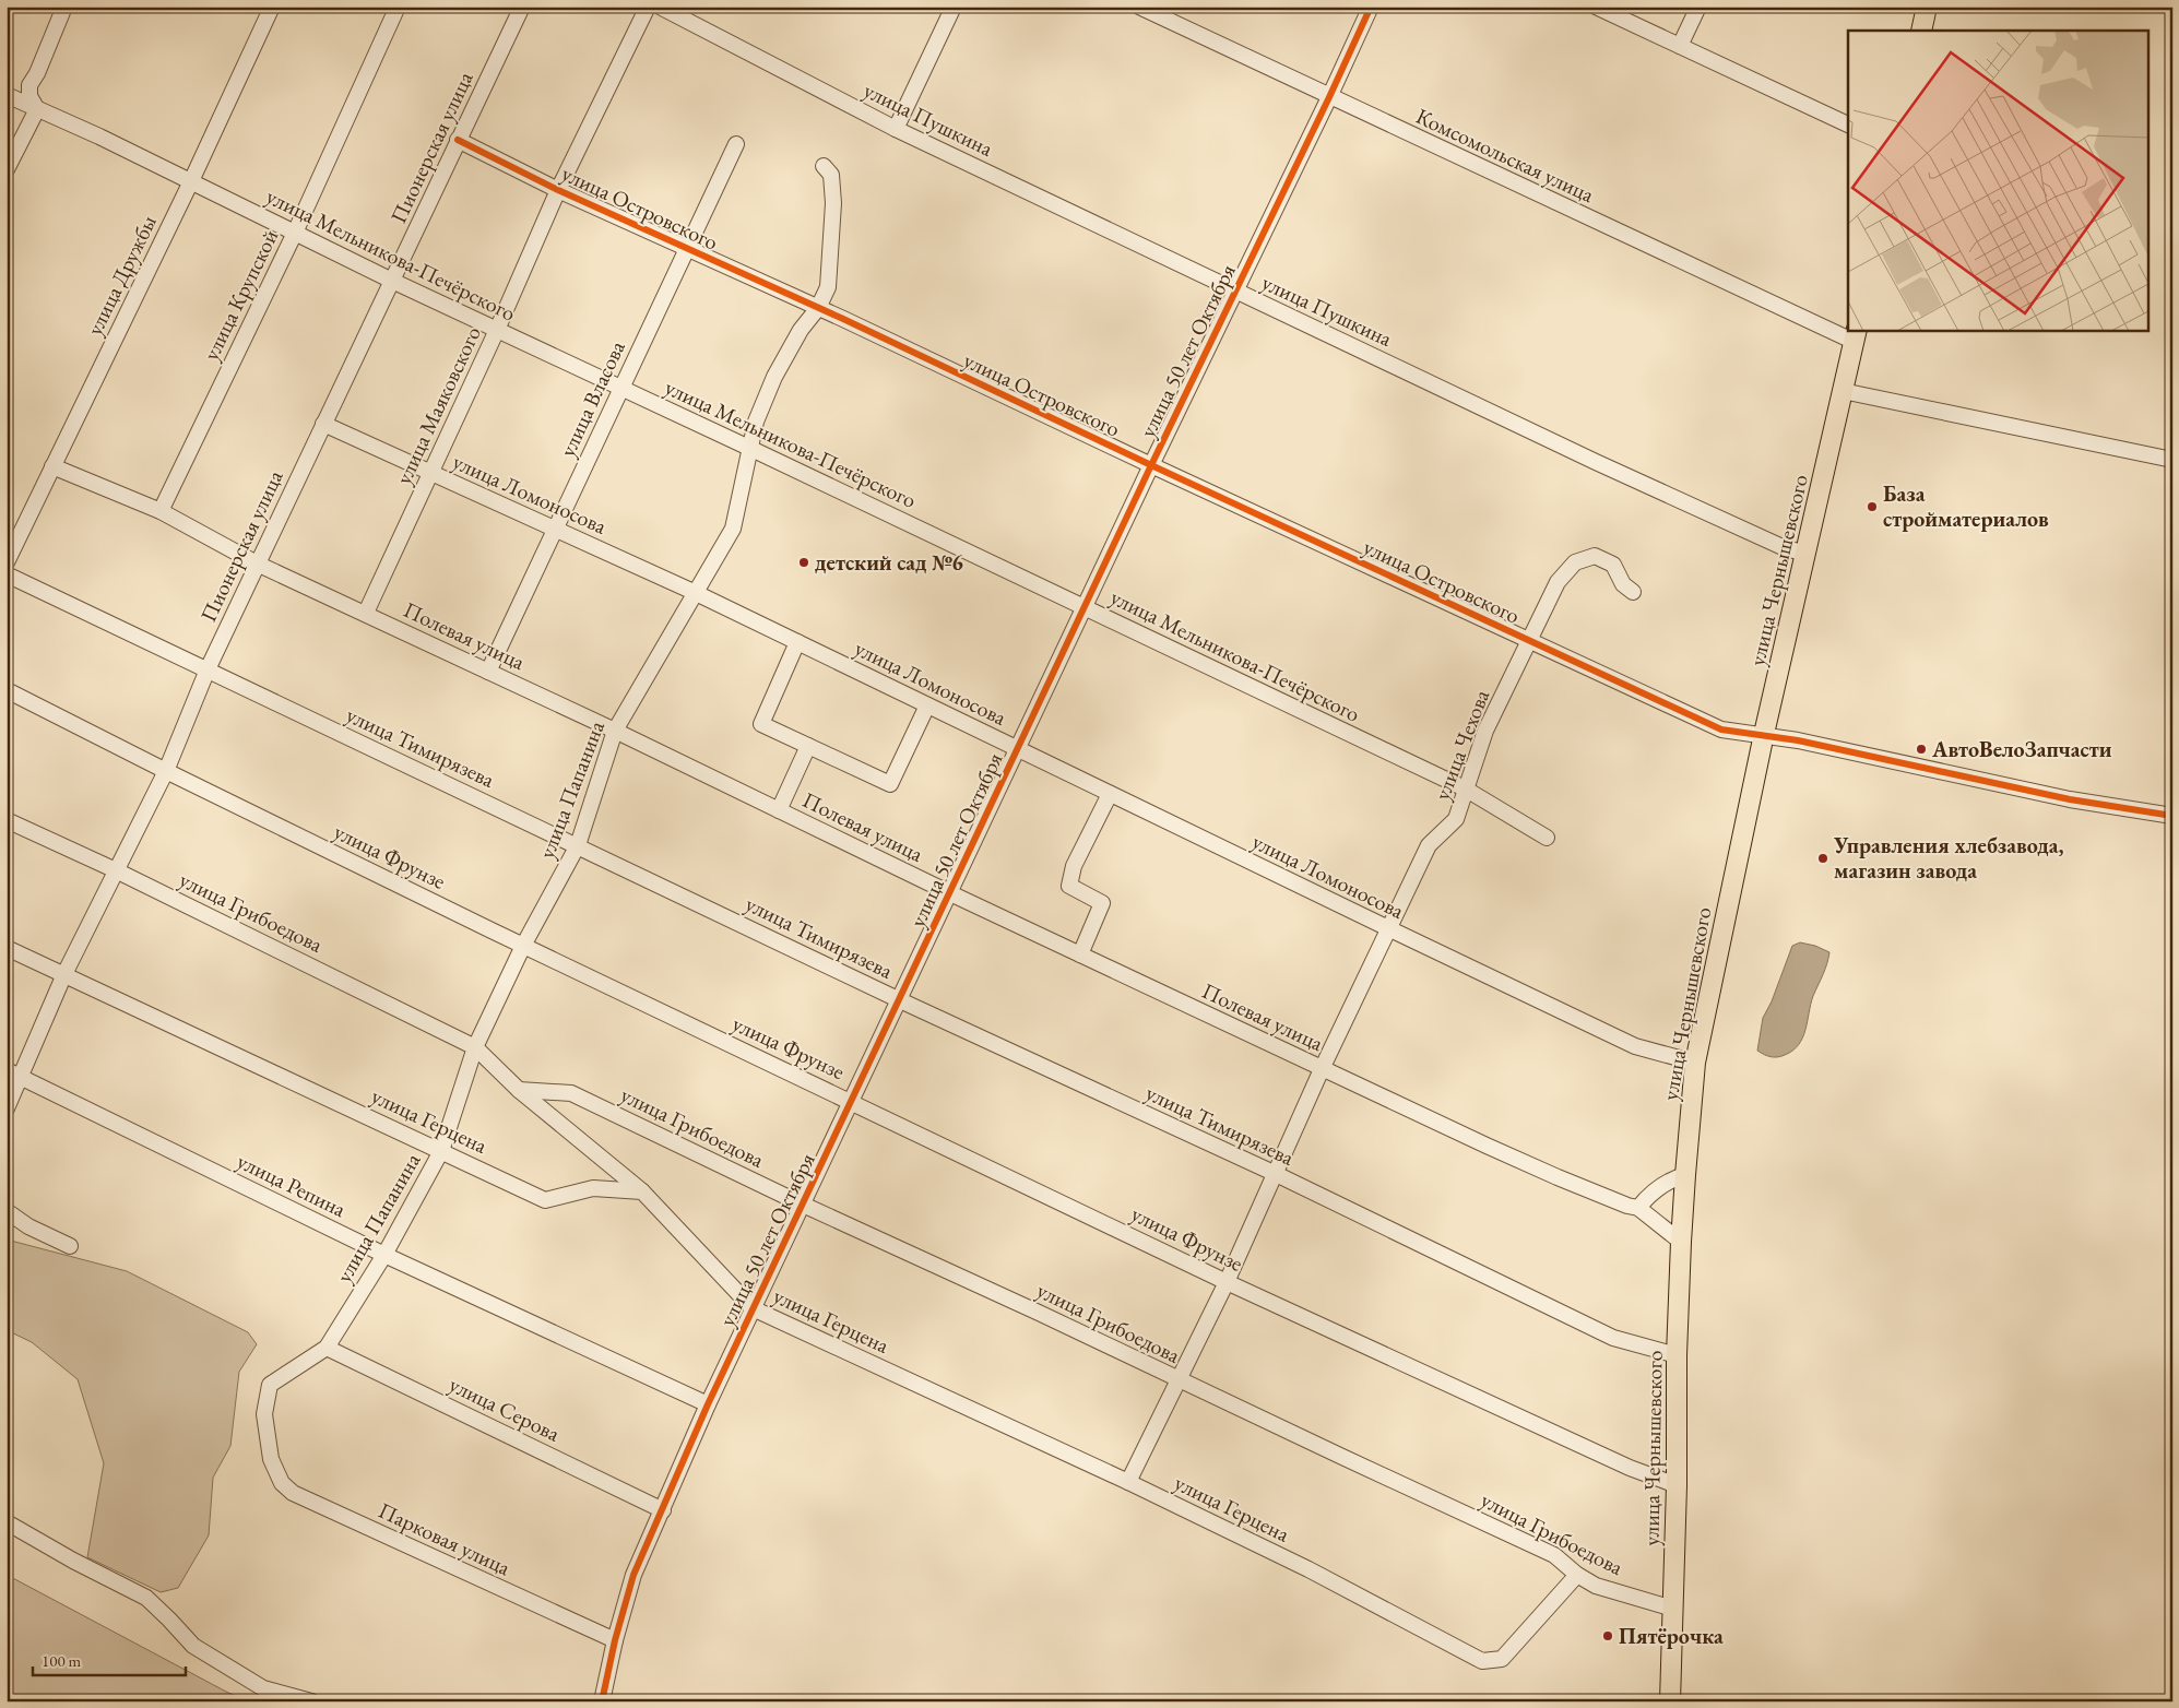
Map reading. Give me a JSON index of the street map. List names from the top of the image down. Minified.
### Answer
{"streets":{"main road":["улица Чернышевского"],"street":["улица Пушкина","Пионерская улица","Комсомольская улица","улица Островского","улица Мельникова-Печёрского","улица Дружбы","улица Крупской","улица 50 лет Октября","улица Власова","улица Маяковского","улица Ломоносова","Полевая улица","улица Чехова","улица Тимирязева","улица Папанина","улица Фрунзе","улица Грибоедова","улица Герцена","улица Репина","улица Серова","Парковая улица"]},"crossings":[["улица Пушкина","улица 50 лет Октября"],["улица Пушкина","улица Чернышевского"],["Пионерская улица","улица Островского"],["Пионерская улица","улица Мельникова-Печёрского"],["Пионерская улица","улица Ломоносова"],["Пионерская улица","Полевая улица"],["Пионерская улица","улица Тимирязева"],["Пионерская улица","улица Фрунзе"],["Пионерская улица","улица Грибоедова"],["Пионерская улица","улица Герцена"],["Пионерская улица","улица Репина"],["Комсомольская улица","улица 50 лет Октября"],["Комсомольская улица","улица Чернышевского"],["улица Островского","улица 50 лет Октября"],["улица Островского","улица Власова"],["улица Островского","улица Маяковского"],["улица Островского","улица Чернышевского"],["улица Островского","улица Чехова"],["улица Островского","улица Папанина"],["улица Мельникова-Печёрского","улица Дружбы"],["улица Мельникова-Печёрского","улица Крупской"],["улица Мельникова-Печёрского","улица 50 лет Октября"],["улица Мельникова-Печёрского","улица Власова"],["улица Мельникова-Печёрского","улица Маяковского"],["улица Мельникова-Печёрского","улица Чехова"],["улица Мельникова-Печёрского","улица Папанина"],["улица Дружбы","Полевая улица"],["улица Крупской","Полевая улица"],["улица 50 лет Октября","улица Ломоносова"],["улица 50 лет Октября","Полевая улица"],["улица 50 лет Октября","улица Тимирязева"],["улица 50 лет Октября","улица Фрунзе"],["улица 50 лет Октября","улица Грибоедова"],["улица 50 лет Октября","улица Герцена"],["улица 50 лет Октября","улица Репина"],["улица 50 лет Октября","улица Серова"],["улица 50 лет Октября","Парковая улица"],["улица Власова","улица Ломоносова"],["улица Власова","Полевая улица"],["улица Маяковского","улица Ломоносова"],["улица Маяковского","Полевая улица"],["улица Ломоносова","улица Чернышевского"],["улица Ломоносова","улица Чехова"],["улица Ломоносова","улица Папанина"],["улица Чернышевского","Полевая улица"],["улица Чернышевского","улица Тимирязева"],["улица Чернышевского","улица Фрунзе"],["улица Чернышевского","улица Грибоедова"],["Полевая улица","улица Чехова"],["Полевая улица","улица Папанина"],["улица Чехова","улица Тимирязева"],["улица Чехова","улица Фрунзе"],["улица Чехова","улица Грибоедова"],["улица Чехова","улица Герцена"],["улица Тимирязева","улица Папанина"],["улица Папанина","улица Фрунзе"],["улица Папанина","улица Грибоедова"],["улица Папанина","улица Герцена"],["улица Папанина","улица Репина"],["улица Папанина","улица Серова"],["улица Папанина","Парковая улица"],["улица Грибоедова","улица Герцена"]],"places":["База стройматериалов","детский сад №6","АвтоВелоЗапчасти","Управления хлебзавода, магазин завода","Пятёрочка"],"scale_bar":"100 m"}
